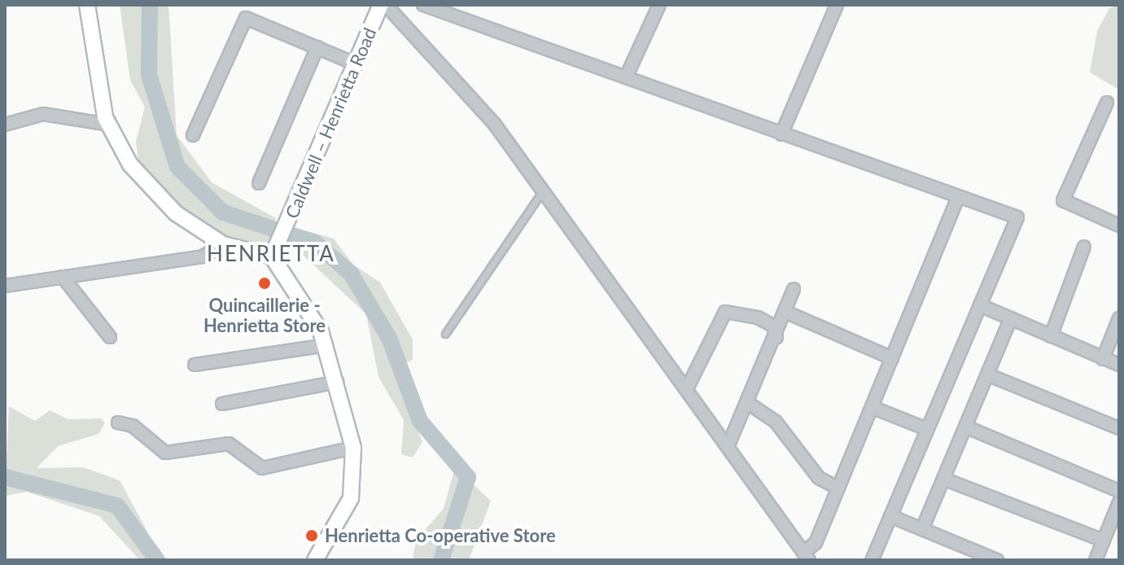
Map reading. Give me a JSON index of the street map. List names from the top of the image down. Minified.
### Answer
{"streets":{"main road":["Caldwell – Henrietta Road"]},"districts":["HENRIETTA"],"places":["Quincaillerie - Henrietta Store","Henrietta Co-operative Store"]}
